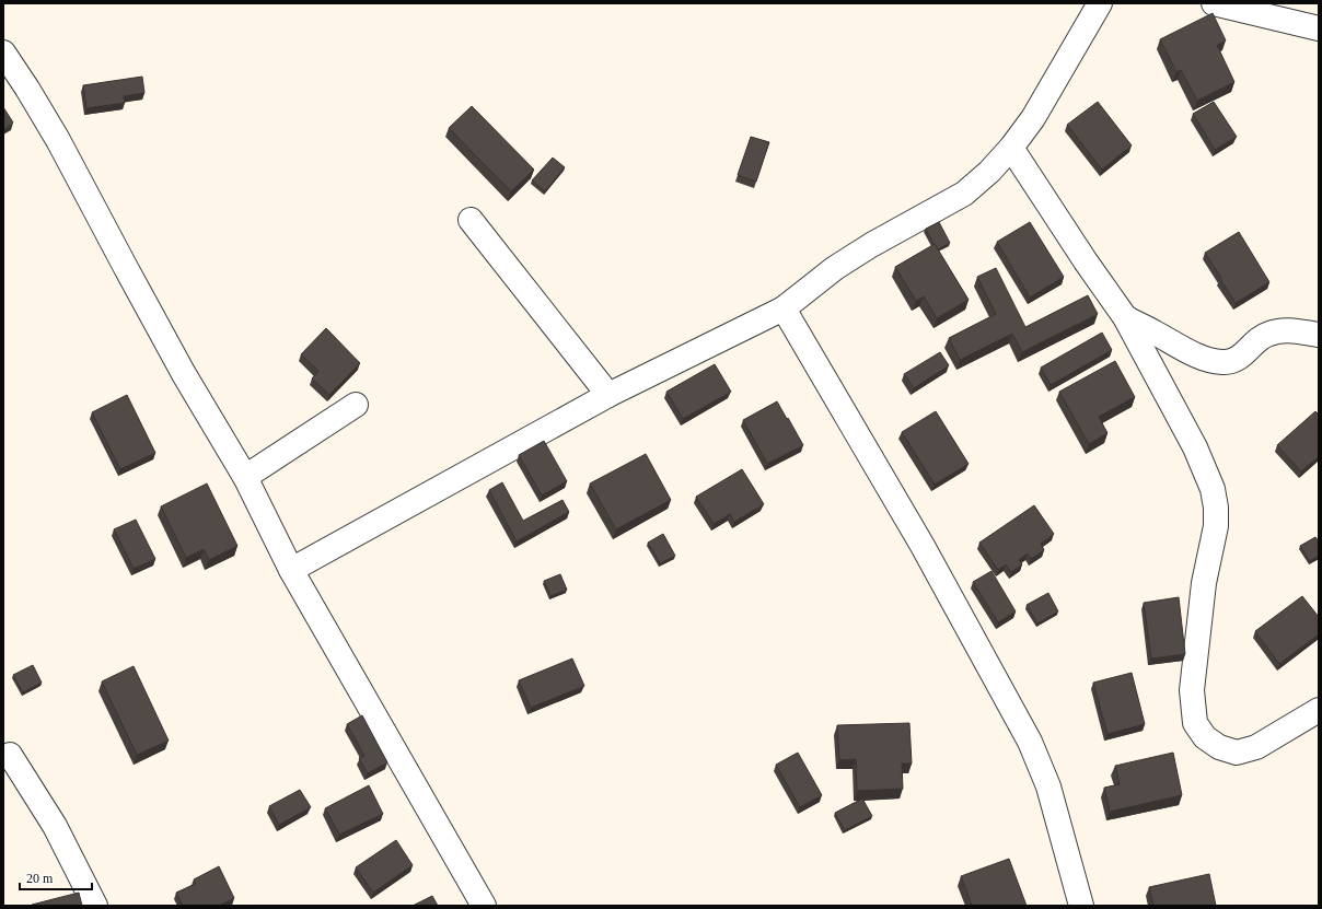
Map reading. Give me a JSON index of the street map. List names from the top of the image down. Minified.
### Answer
{"scale_bar":"20 m"}
